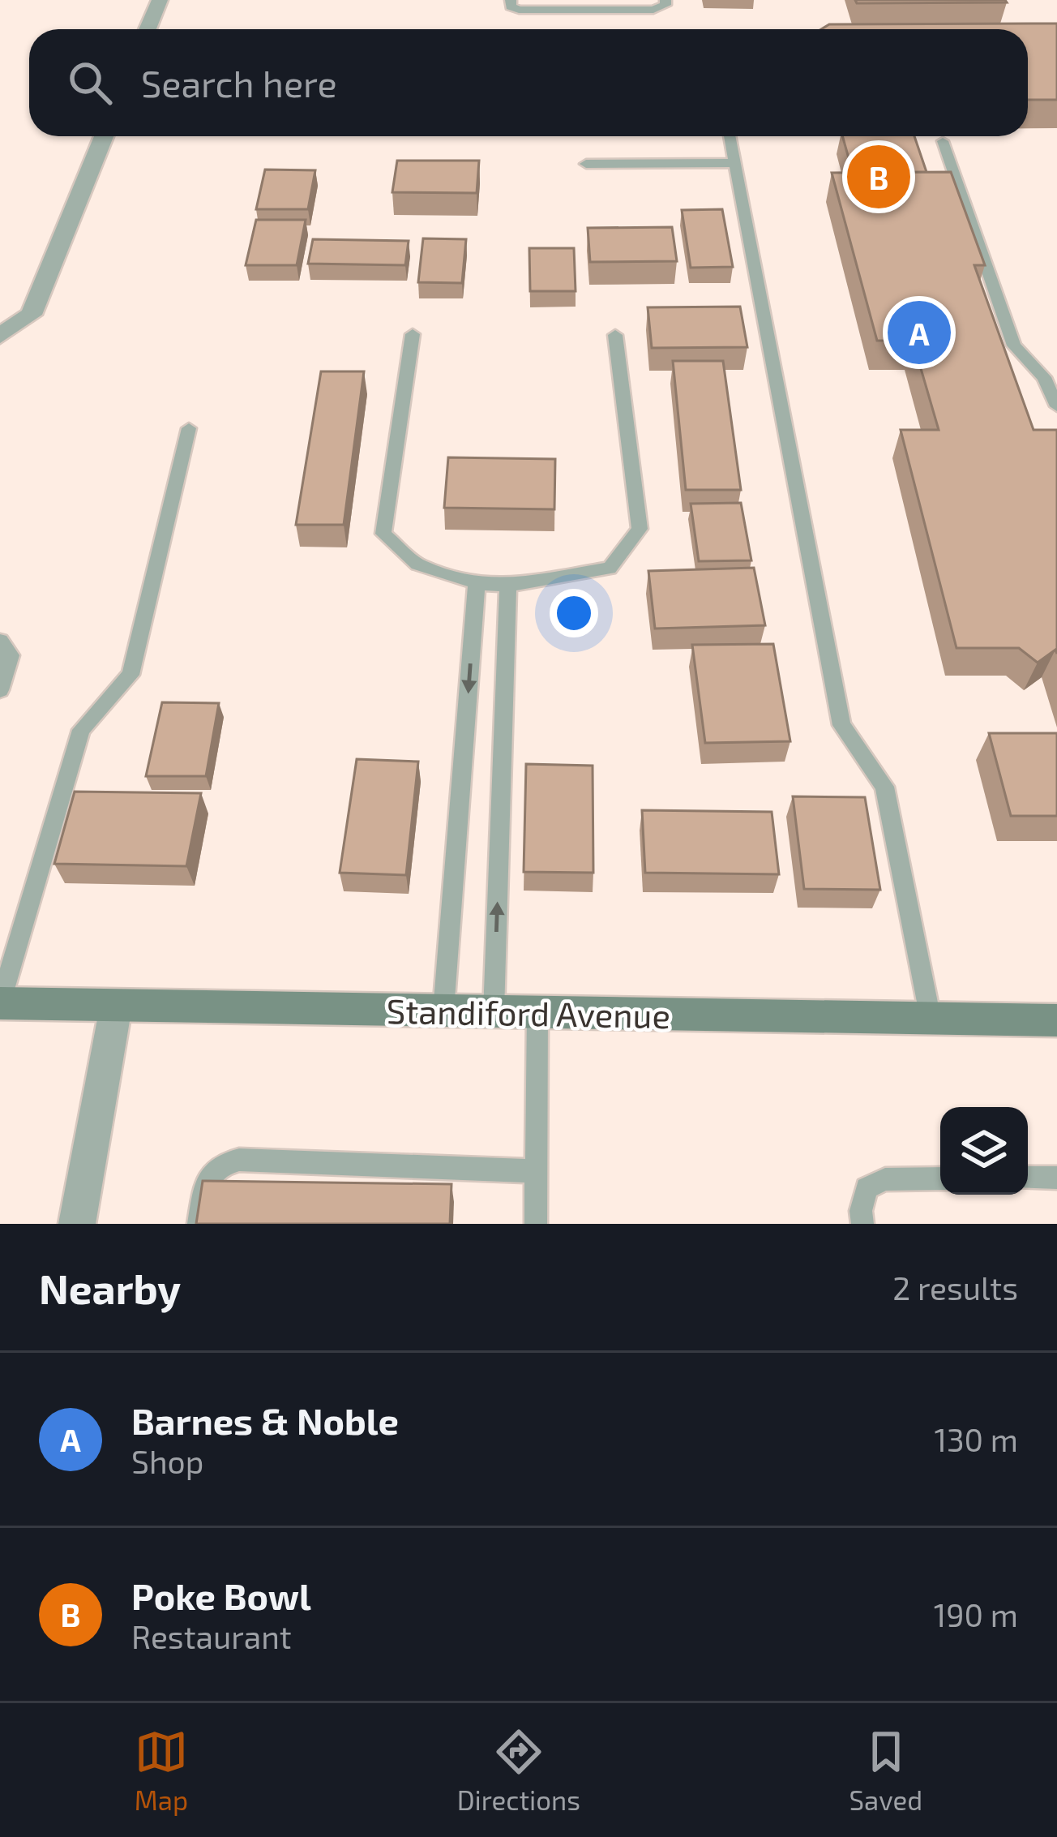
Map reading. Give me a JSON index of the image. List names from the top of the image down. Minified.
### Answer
{"streets":{"main road":["Standiford Avenue"]},"page":{"search":"Search here","pins":["B","A"],"heading":["Nearby","2 results"],"list":[{"mark":"A","name":"Barnes & Noble","note":"Shop","value":"130 m"},{"mark":"B","name":"Poke Bowl","note":"Restaurant","value":"190 m"}],"nav":["Map","Directions","Saved"]}}
